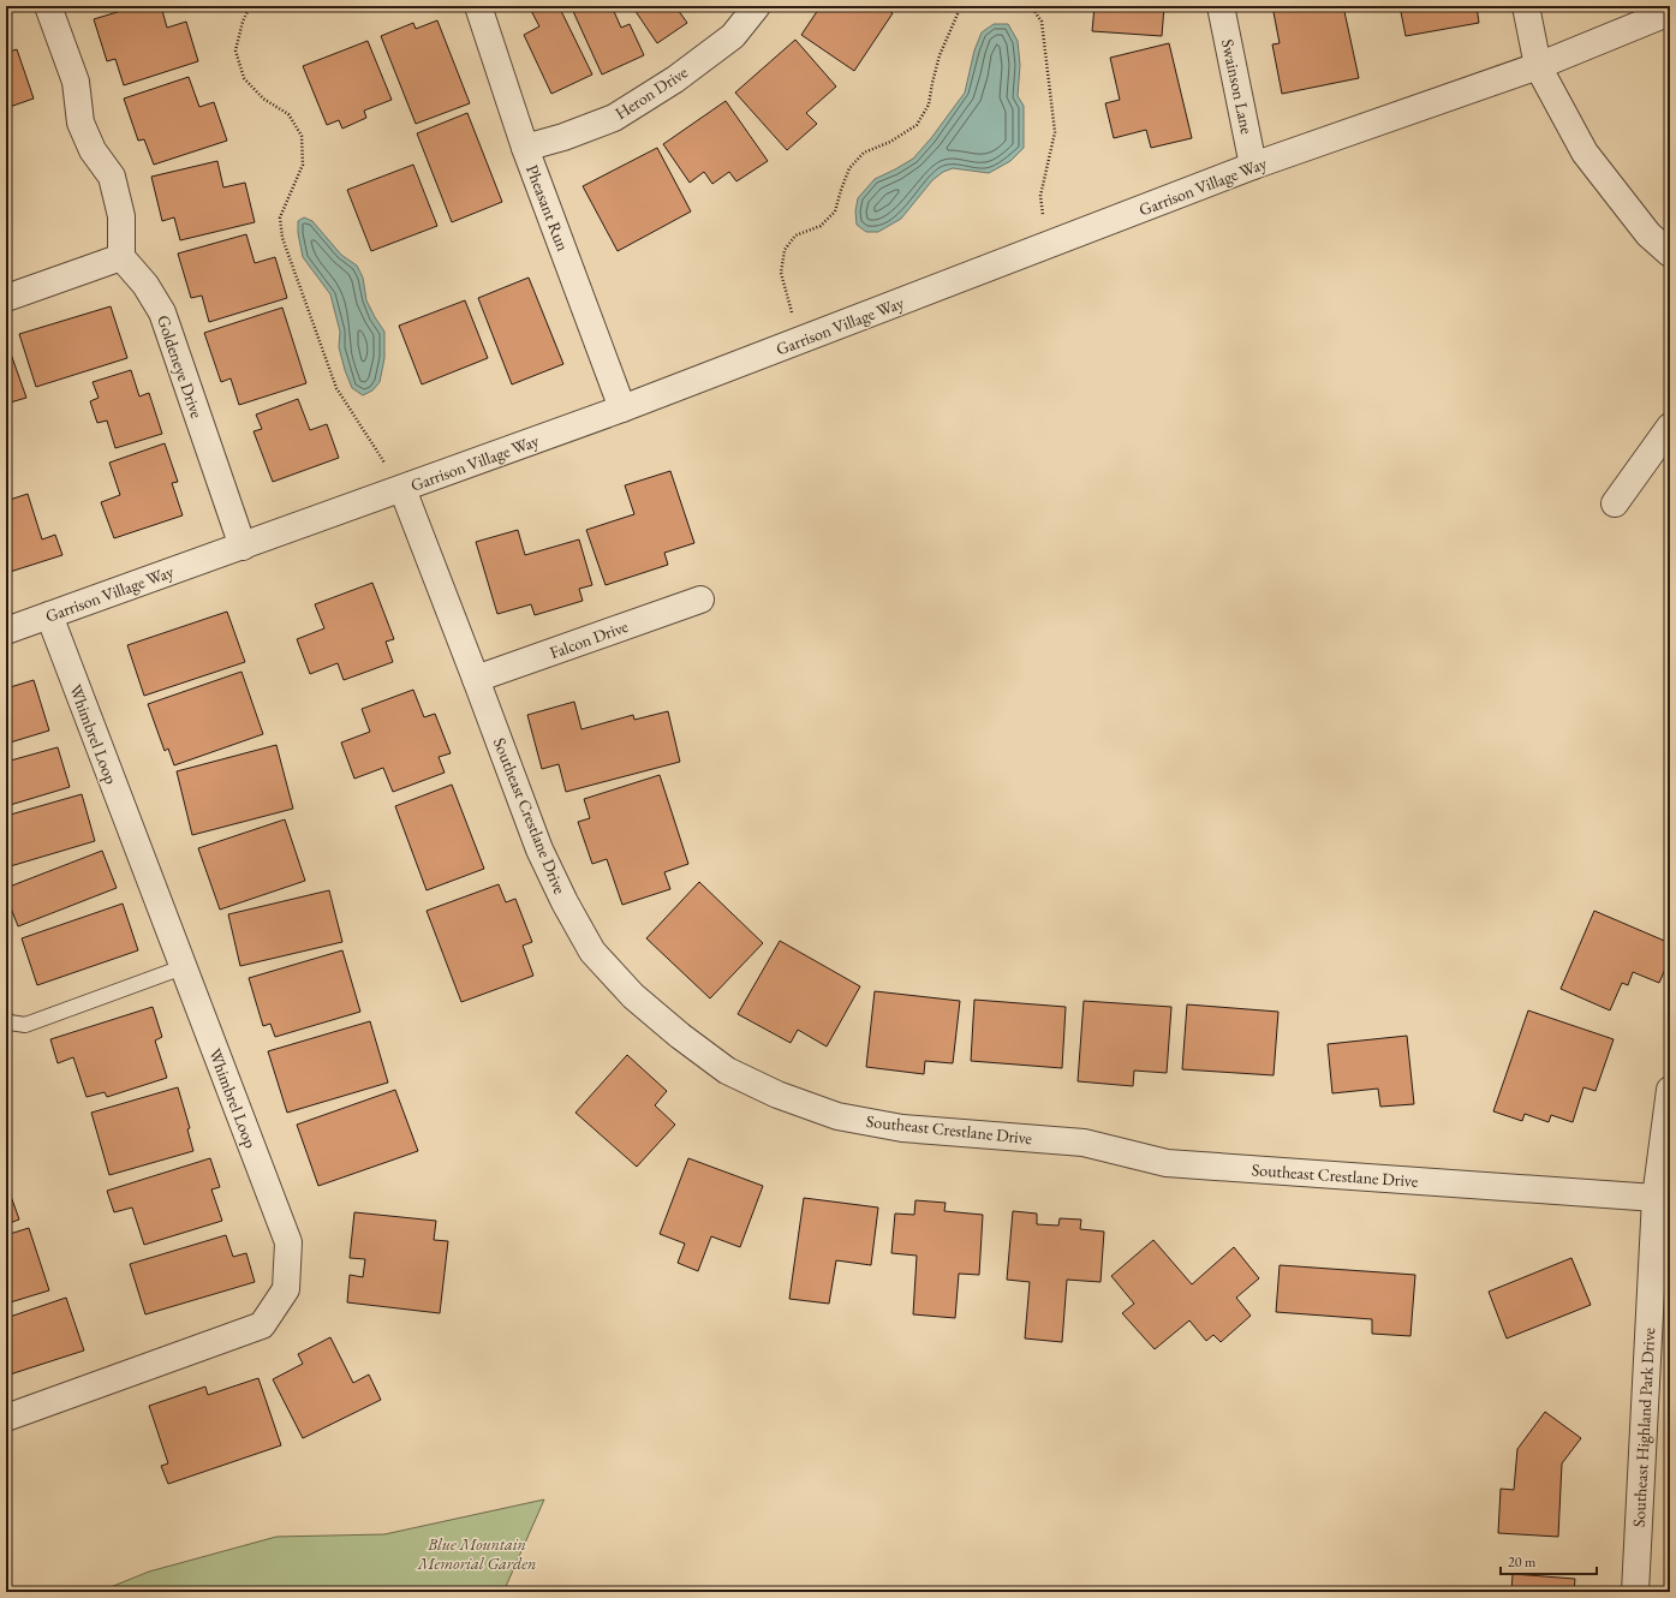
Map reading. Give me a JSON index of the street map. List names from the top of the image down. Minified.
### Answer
{"streets":{"street":["Swainson Lane","Heron Drive","Garrison Village Way","Pheasant Run","Goldeneye Drive","Falcon Drive","Whimbrel Loop","Southeast Crestlane Drive","Southeast Highland Park Drive"]},"crossings":[["Swainson Lane","Garrison Village Way"],["Heron Drive","Pheasant Run"],["Garrison Village Way","Pheasant Run"],["Garrison Village Way","Goldeneye Drive"],["Garrison Village Way","Whimbrel Loop"],["Garrison Village Way","Southeast Crestlane Drive"],["Falcon Drive","Southeast Crestlane Drive"],["Southeast Crestlane Drive","Southeast Highland Park Drive"]],"parks":["Blue Mountain Memorial Garden"],"scale_bar":"20 m"}
